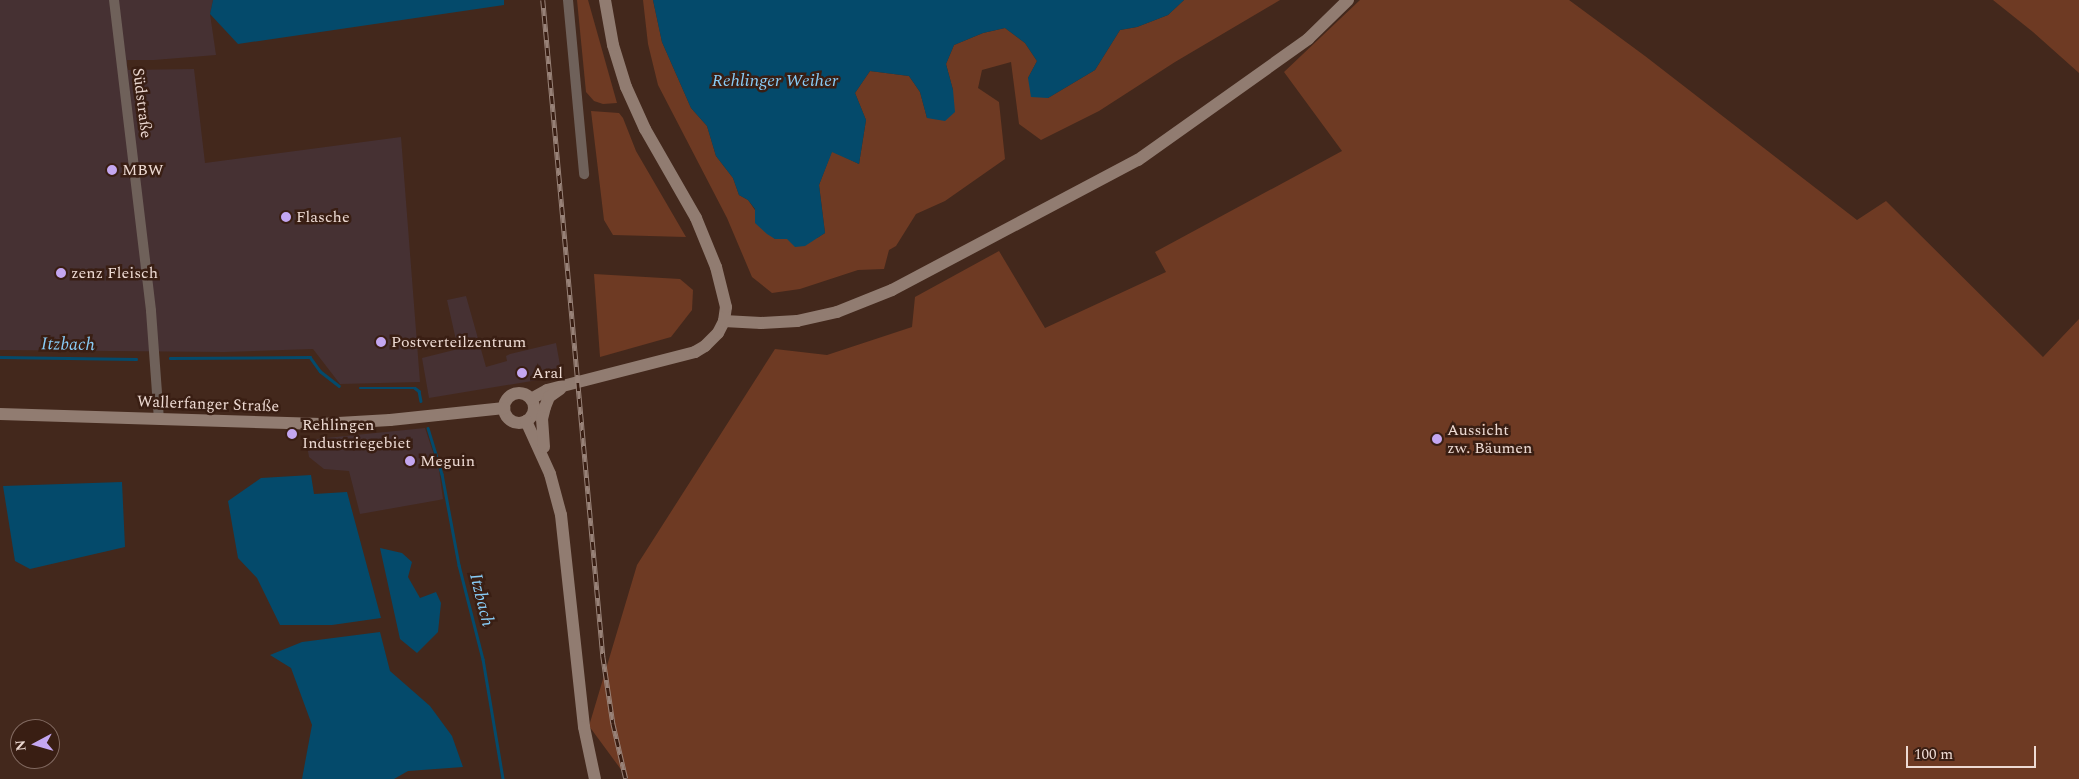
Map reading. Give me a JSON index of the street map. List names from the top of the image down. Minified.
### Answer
{"streets":{"main road":["Wallerfanger Straße"],"street":["Südstraße"]},"crossings":[["Südstraße","Wallerfanger Straße"]],"water":["Rehlinger Weiher","Itzbach"],"places":["MBW","Flasche","zenz Fleisch","Postverteilzentrum","Aral","Rehlingen Industriegebiet","Aussicht zw. Bäumen","Meguin"],"scale_bar":"100 m","north":"left"}
